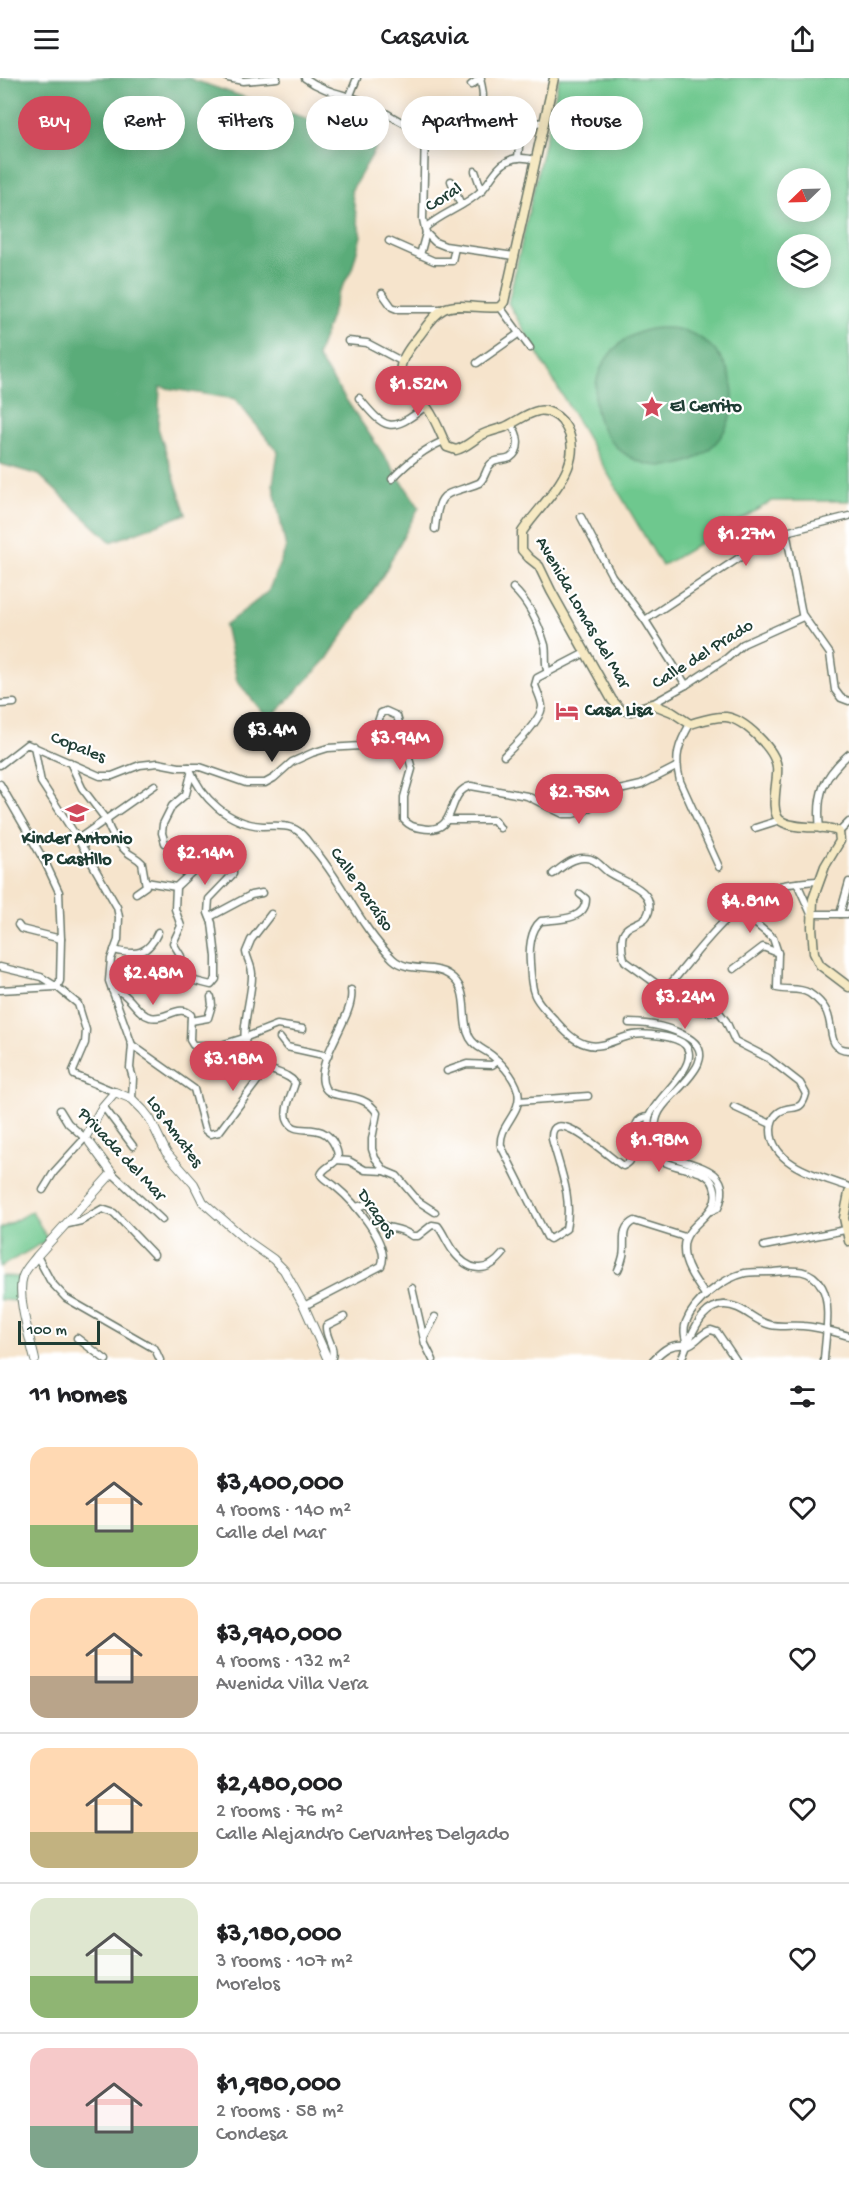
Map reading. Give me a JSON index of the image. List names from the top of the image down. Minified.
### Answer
{"streets":{"main road":["Avenida Lomas del Mar"],"street":["Coral","Calle del Prado","Copales","Calle Paraíso","Los Amates","Privada del Mar","Dragos"]},"crossings":[["Avenida Lomas del Mar","Calle del Prado"],["Copales","Calle Paraíso"],["Los Amates","Dragos"]],"places":{"place":["El Cerrito"],"hotel":["Casa Lisa"],"school or university":["Kinder Antonio P Castillo"]},"scale_bar":"100 m","north":"bottom left","page":{"header":"Casavia","chip":["Buy","Rent","Filters","New","Apartment","House"],"price":["$1.52M","$1.27M","$3.4M","$3.94M","$2.75M","$2.14M","$4.81M","$2.48M","$3.24M","$3.18M","$1.98M"],"scale":"100 m","heading":"11 homes","list":[{"name":"$3,400,000","note":"4 rooms · 140 m² · Calle del Mar"},{"name":"$3,940,000","note":"4 rooms · 132 m² · Avenida Villa Vera"},{"name":"$2,480,000","note":"2 rooms · 76 m² · Calle Alejandro Cervantes Delgado"},{"name":"$3,180,000","note":"3 rooms · 107 m² · Morelos"},{"name":"$1,980,000","note":"2 rooms · 58 m² · Condesa"}]}}
